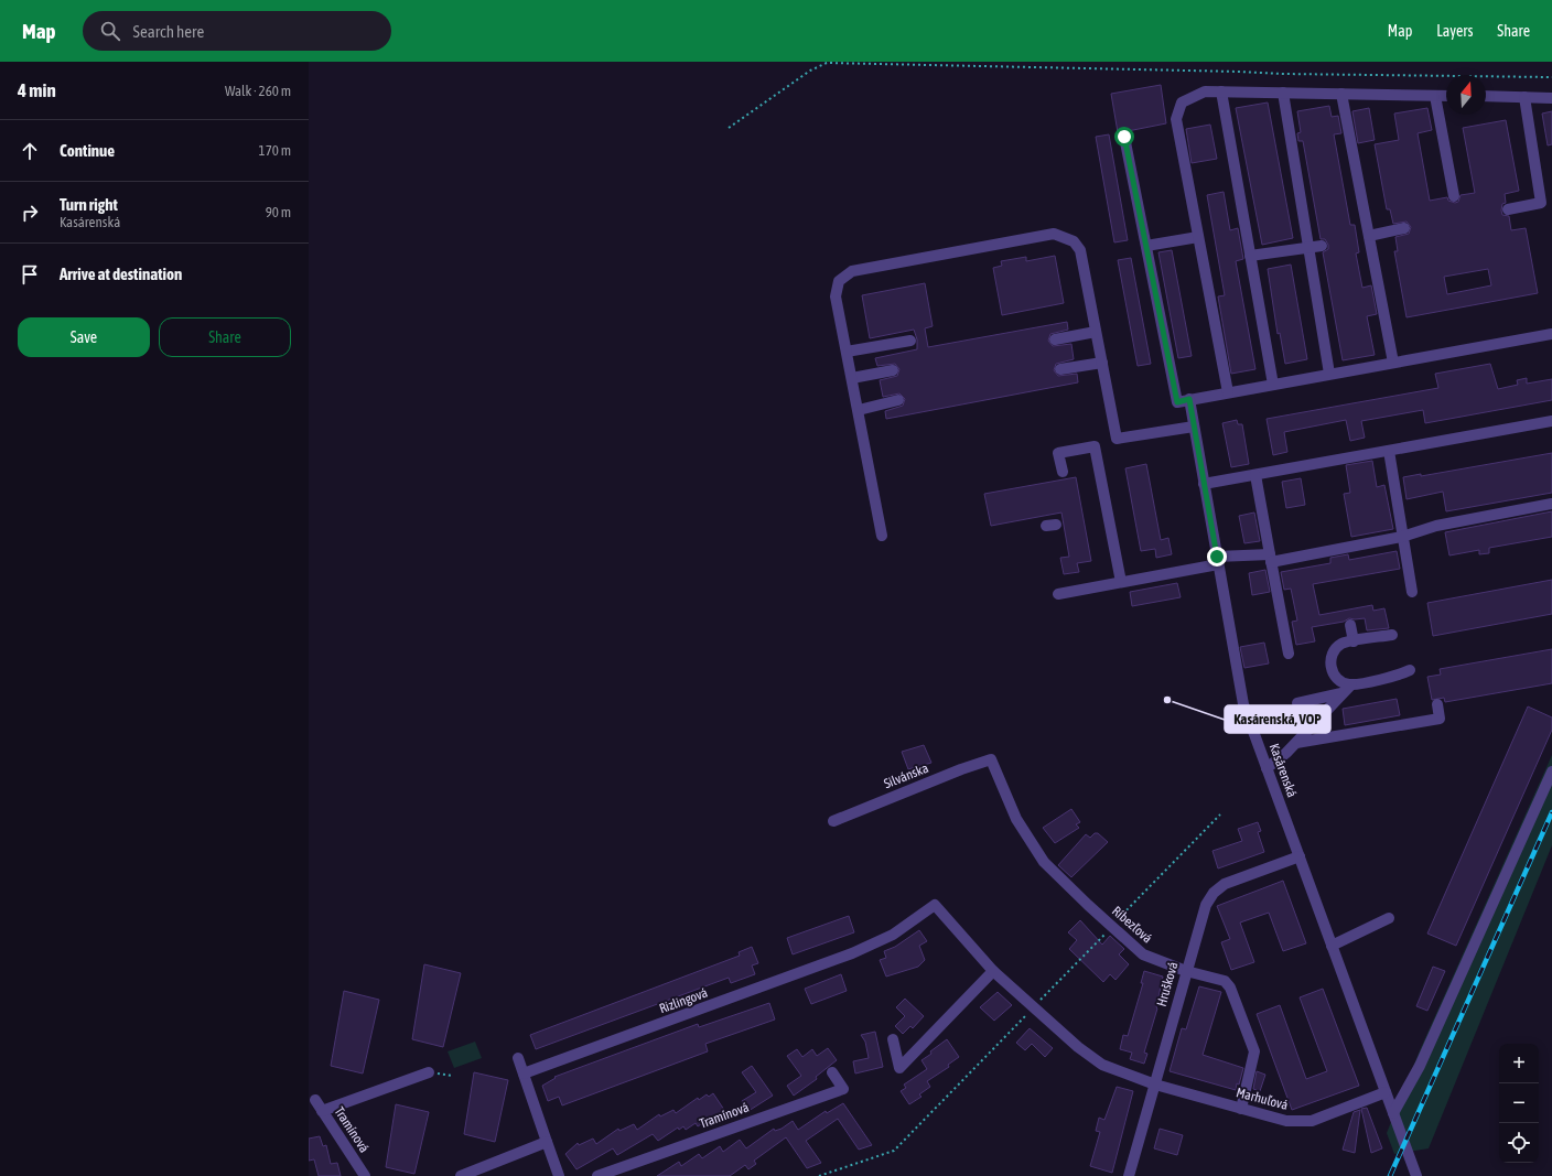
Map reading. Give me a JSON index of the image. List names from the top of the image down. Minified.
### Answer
{"streets":{"street":["Kasárenská","Silvánska","Ríbezľová","Hrušková","Rizlingová","Marhuľová","Tramínová"]},"crossings":[["Kasárenská","Hrušková"],["Kasárenská","Marhuľová"],["Silvánska","Ríbezľová"],["Ríbezľová","Hrušková"],["Ríbezľová","Marhuľová"],["Hrušková","Marhuľová"],["Rizlingová","Marhuľová"]],"places":["Kasárenská, VOP"],"north":"top","page":{"header":"Map","search":"Search here","nav":["Map","Layers","Share"],"heading":["4 min","Walk · 260 m"],"list":[["Continue","170 m"],["Turn right","Kasárenská","90 m"],"Arrive at destination"],"buttons":["Save","Share"],"map_buttons":["+","−"]}}
